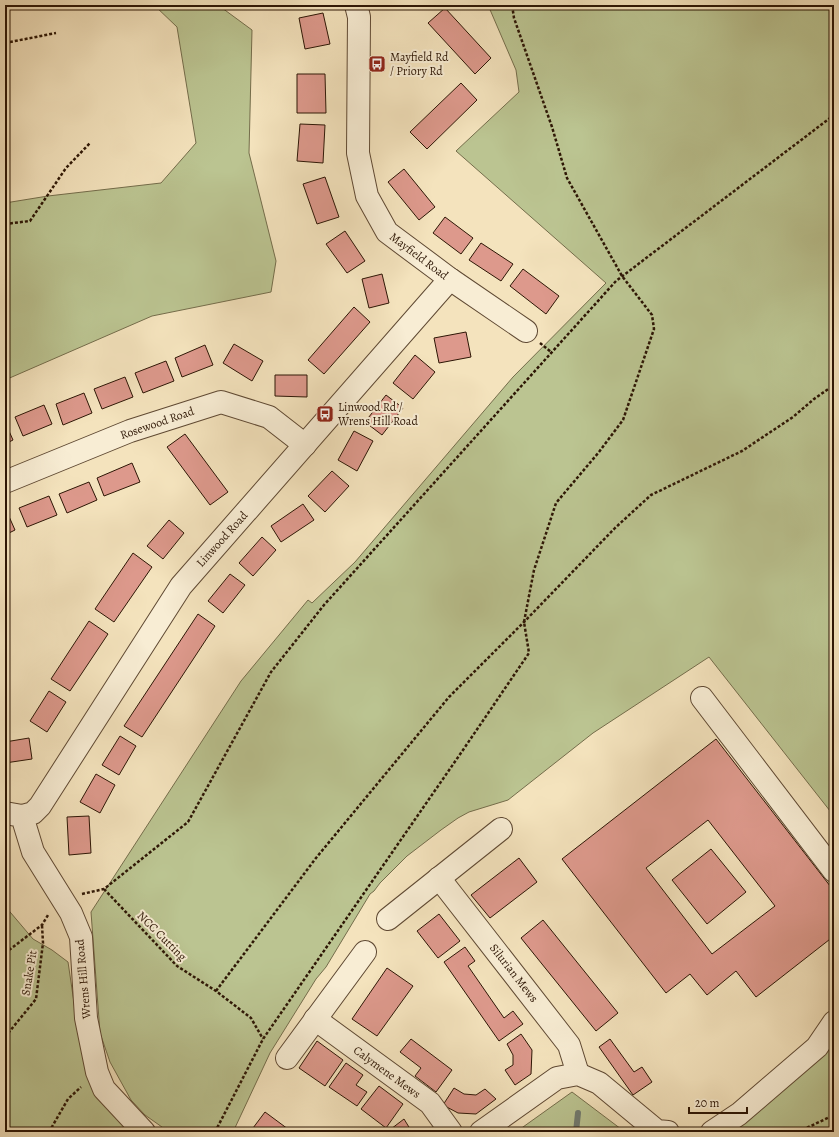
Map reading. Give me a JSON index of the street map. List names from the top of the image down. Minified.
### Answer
{"streets":{"street":["Mayfield Road","Rosewood Road","Linwood Road","Silurian Mews","Wrens Hill Road","Calymene Mews"],"path":["NCC Cutting","Snake Pit"]},"crossings":[["Mayfield Road","Linwood Road"],["Rosewood Road","Linwood Road"],["Linwood Road","Wrens Hill Road"]],"places":{"bus stop":["Mayfield Rd / Priory Rd","Linwood Rd / Wrens Hill Road"]},"scale_bar":"20 m"}
